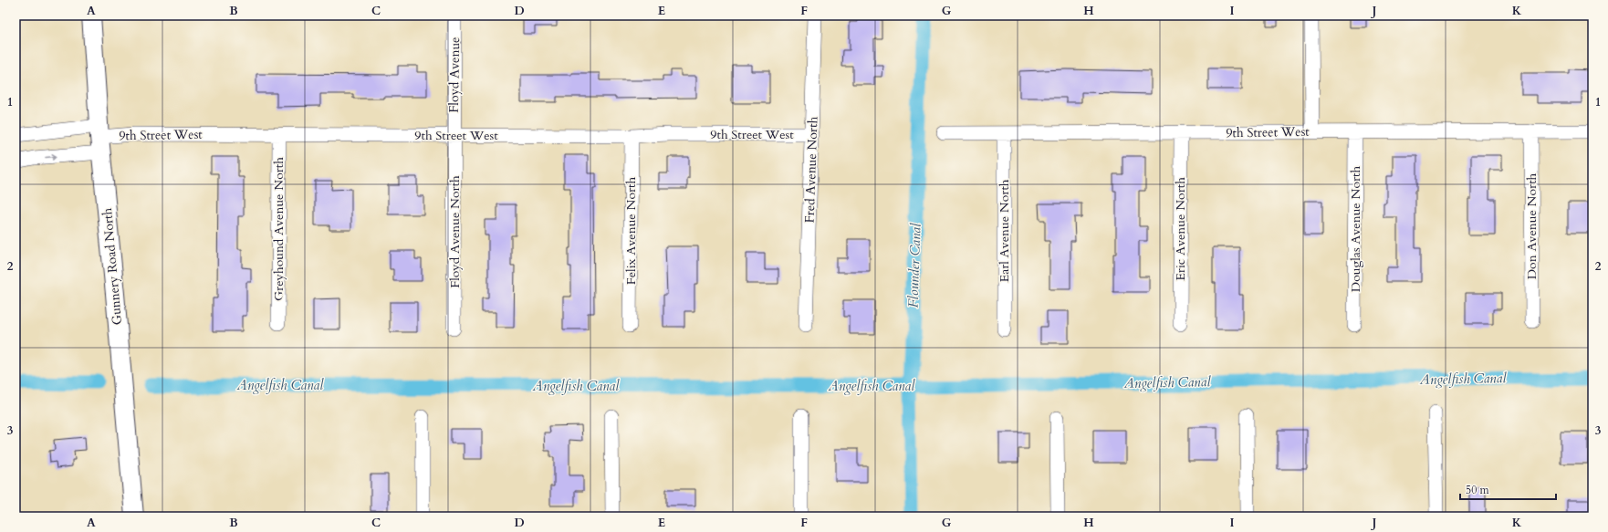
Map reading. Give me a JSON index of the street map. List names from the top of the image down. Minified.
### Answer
{"streets":{"main road":["Gunnery Road North"],"street":["Floyd Avenue","9th Street West","Fred Avenue North","Don Avenue North","Greyhound Avenue North","Eric Avenue North","Douglas Avenue North","Felix Avenue North","Earl Avenue North","Floyd Avenue North"]},"crossings":[["Floyd Avenue","9th Street West"],["Floyd Avenue","Floyd Avenue North"],["9th Street West","Fred Avenue North"],["9th Street West","Don Avenue North"],["9th Street West","Greyhound Avenue North"],["9th Street West","Eric Avenue North"],["9th Street West","Douglas Avenue North"],["9th Street West","Felix Avenue North"],["9th Street West","Earl Avenue North"],["9th Street West","Floyd Avenue North"],["9th Street West","Gunnery Road North"]],"water":["Flounder Canal","Angelfish Canal"],"scale_bar":"50 m","grid":{"columns":["A","B","C","D","E","F","G","H","I","J","K"],"rows":["1","2","3"]}}
